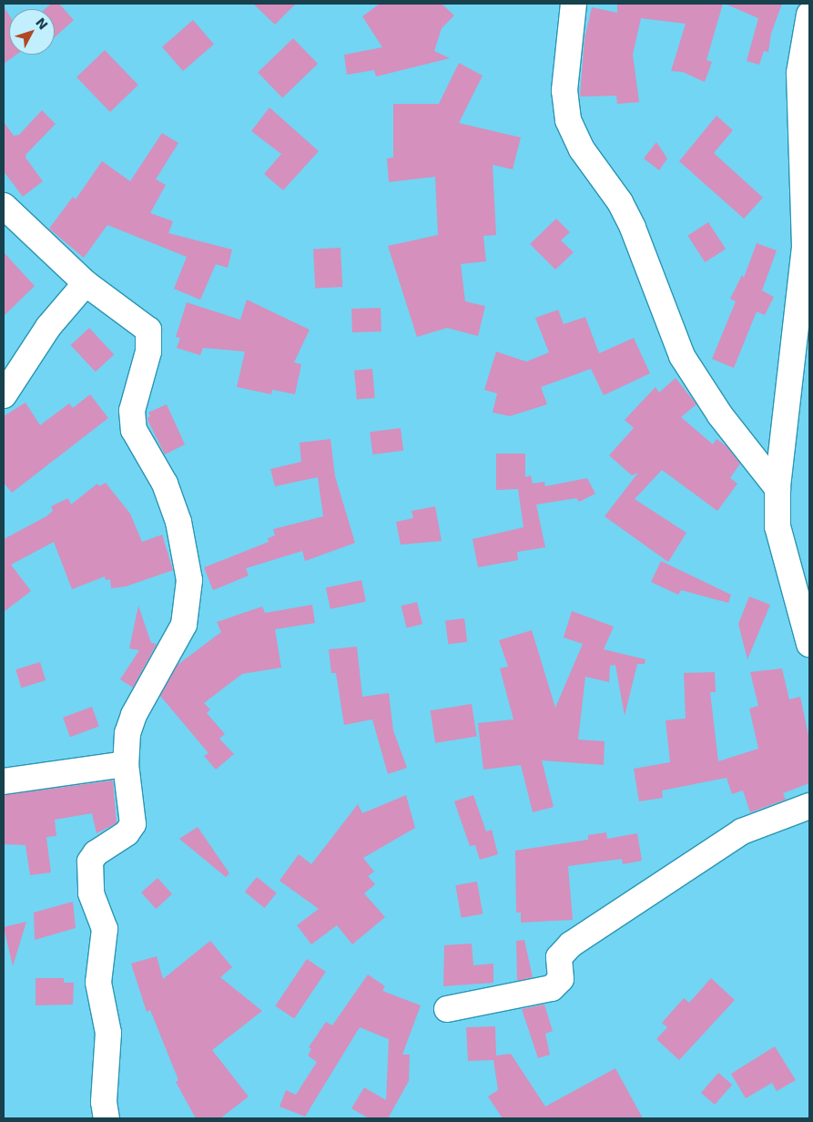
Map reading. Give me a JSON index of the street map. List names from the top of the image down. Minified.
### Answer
{"north":"top right"}
